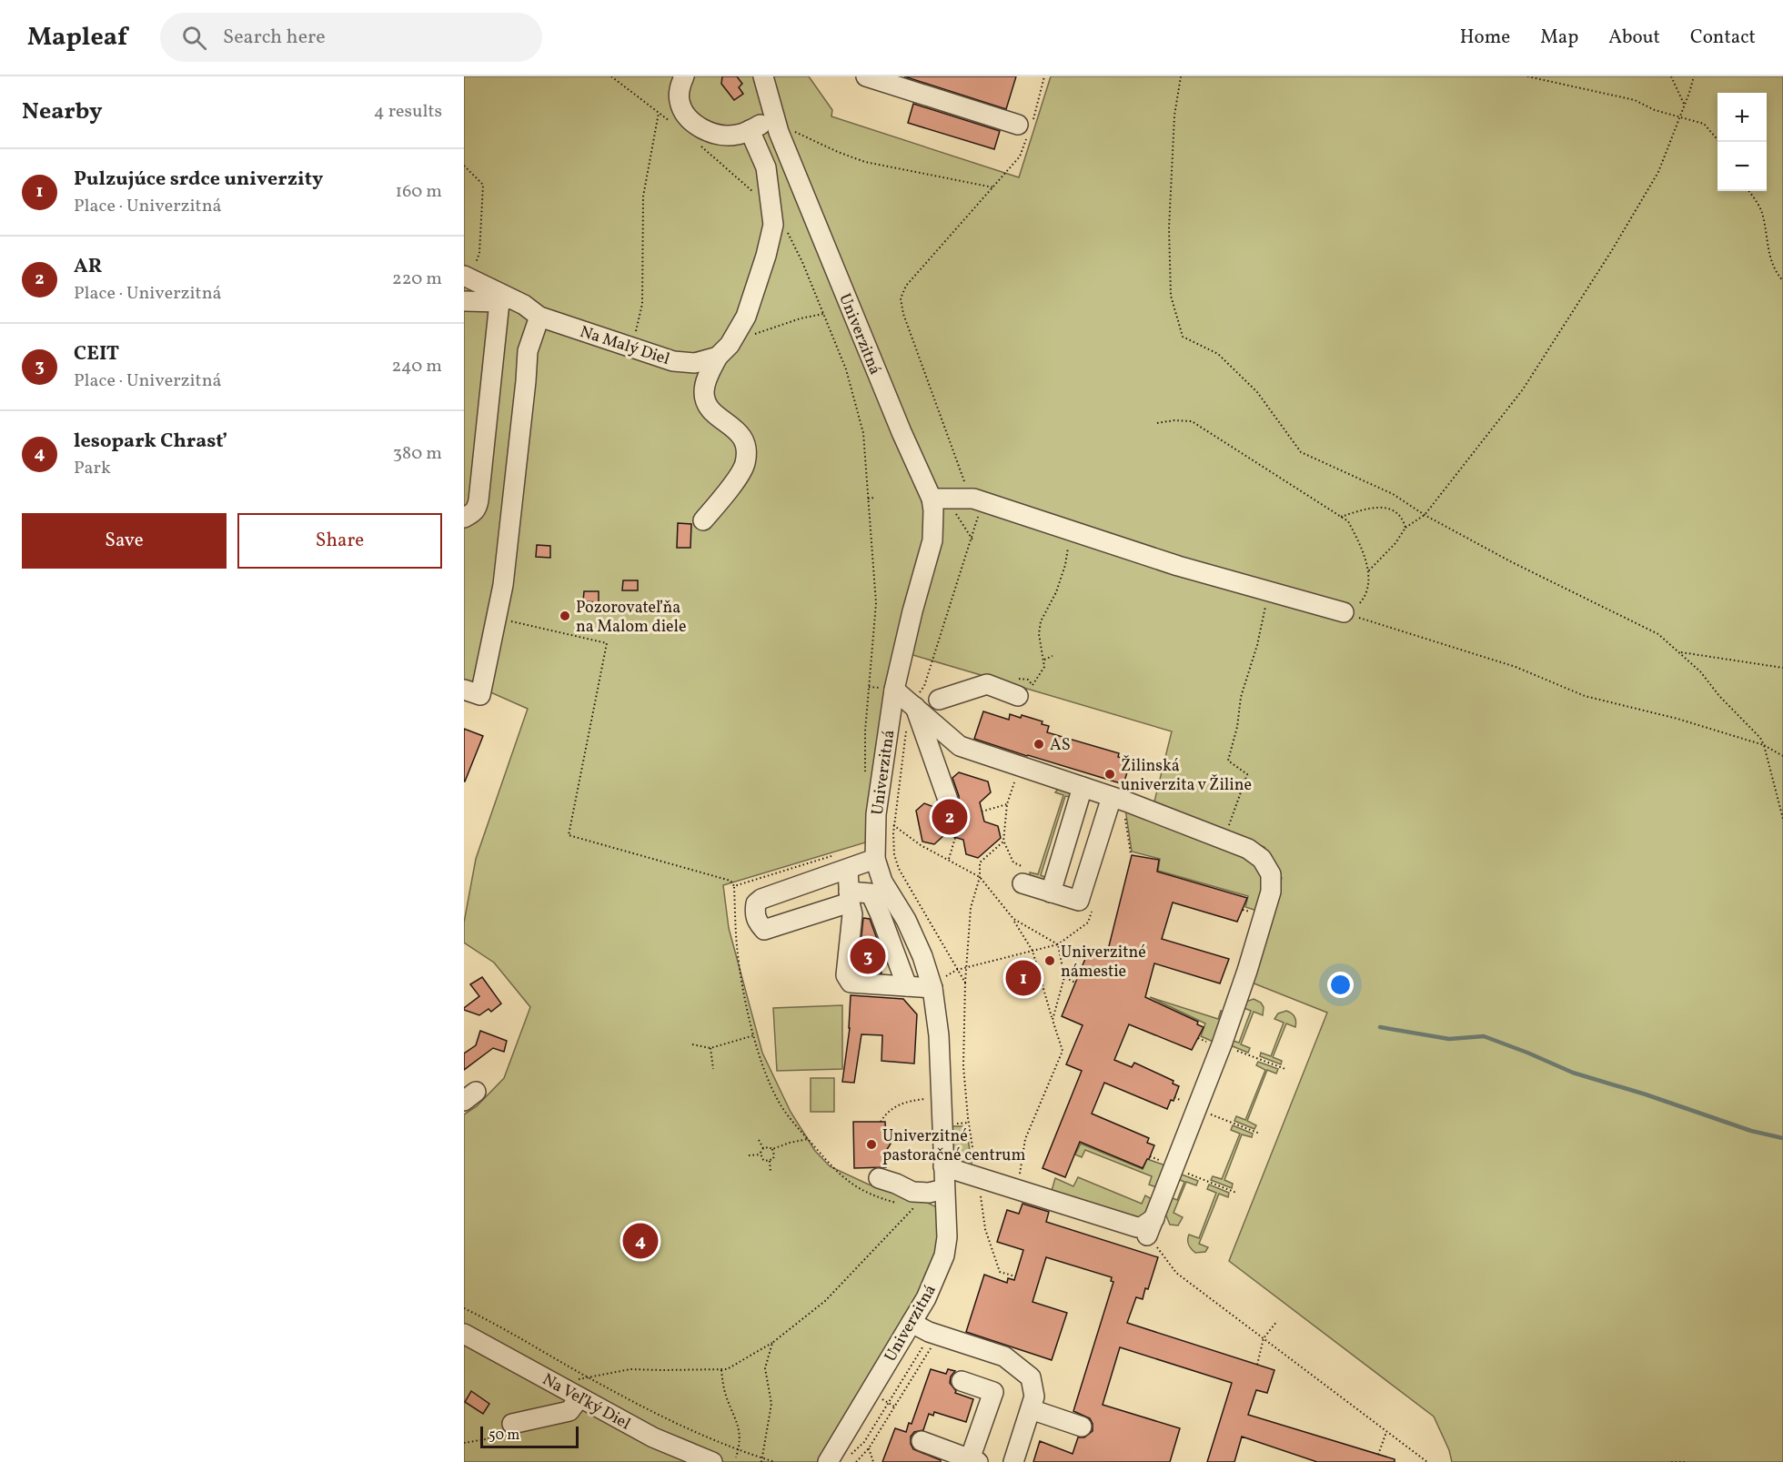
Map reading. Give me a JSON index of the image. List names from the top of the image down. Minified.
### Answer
{"streets":{"street":["Univerzitná","Na Malý Diel","Na Veľký Diel"]},"places":["Pozorovateľňa na Malom diele","AS","Žilinská univerzita v Žiline","Univerzitné námestie","Univerzitné pastoračné centrum"],"scale_bar":"50 m","page":{"header":"Mapleaf","search":"Search here","nav":["Home","Map","About","Contact"],"heading":["Nearby","4 results"],"map_buttons":["+","−"],"list":[{"mark":"1","name":"Pulzujúce srdce univerzity","note":"Place · Univerzitná","value":"160 m"},{"mark":"2","name":"AR","note":"Place · Univerzitná","value":"220 m"},{"mark":"3","name":"CEIT","note":"Place · Univerzitná","value":"240 m"},{"mark":"4","name":"lesopark Chrasť","note":"Park","value":"380 m"}],"buttons":["Save","Share"],"pins":["2","3","1","4"],"scale":"50 m"}}
